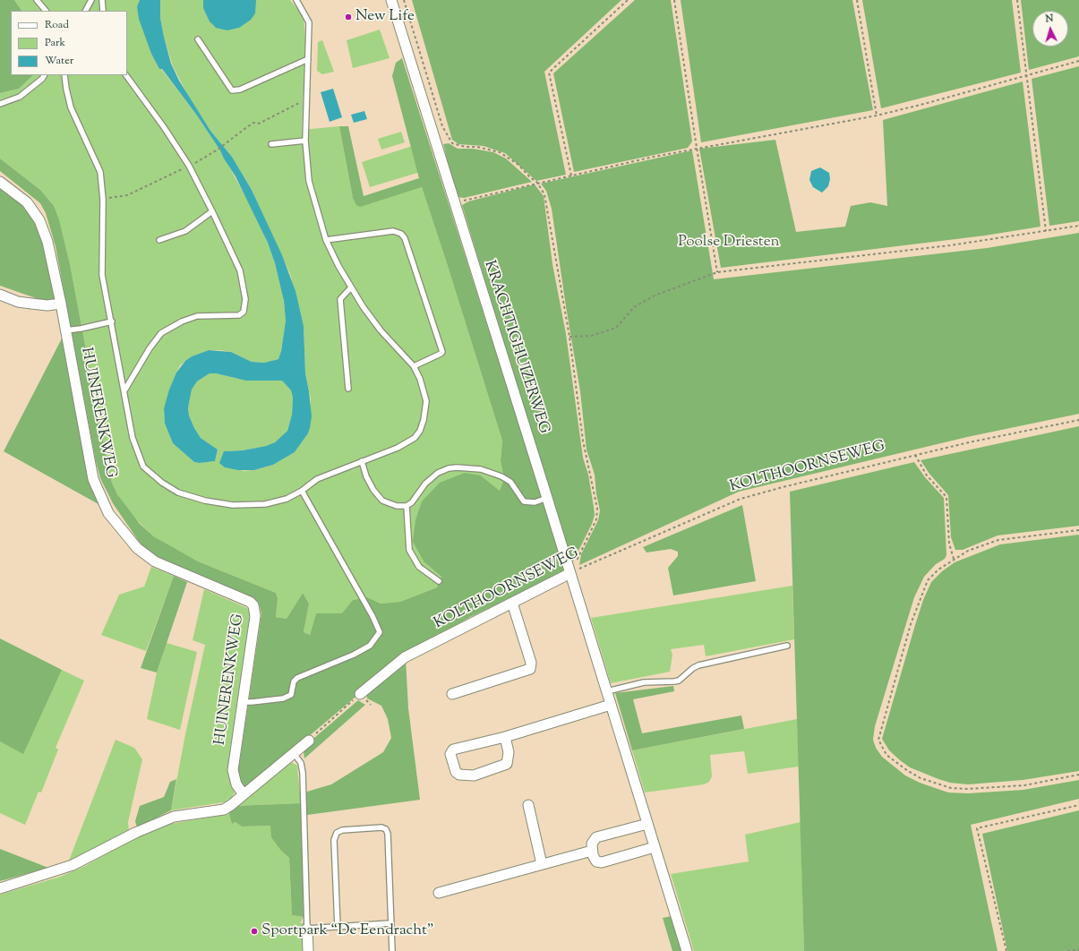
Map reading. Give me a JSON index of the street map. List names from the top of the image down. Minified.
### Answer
{"streets":{"street":["KRACHTIGHUIZERWEG","HUINERENKWEG","KOLTHOORNSEWEG"]},"crossings":[["KRACHTIGHUIZERWEG","KOLTHOORNSEWEG"]],"parks":["Poolse Driesten"],"places":["New Life","Sportpark “De Eendracht”"],"legend":["Road","Park","Water"],"north":"top"}
